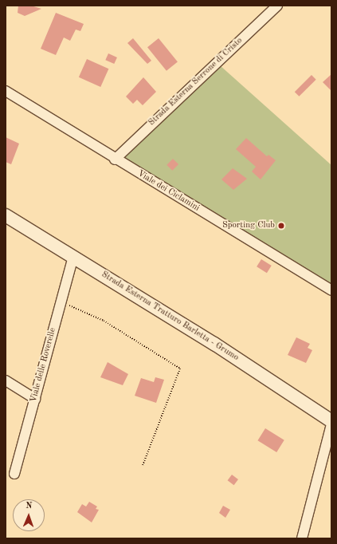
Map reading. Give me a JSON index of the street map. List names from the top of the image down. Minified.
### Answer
{"streets":{"street":["Strada Esterna Serrone di Cristo","Viale dei Ciclamini","Strada Esterna Tratturo Barletta - Grumo","Viale delle Roverelle"]},"crossings":[["Strada Esterna Serrone di Cristo","Viale dei Ciclamini"],["Strada Esterna Tratturo Barletta - Grumo","Viale delle Roverelle"]],"places":["Sporting Club"],"north":"top"}
